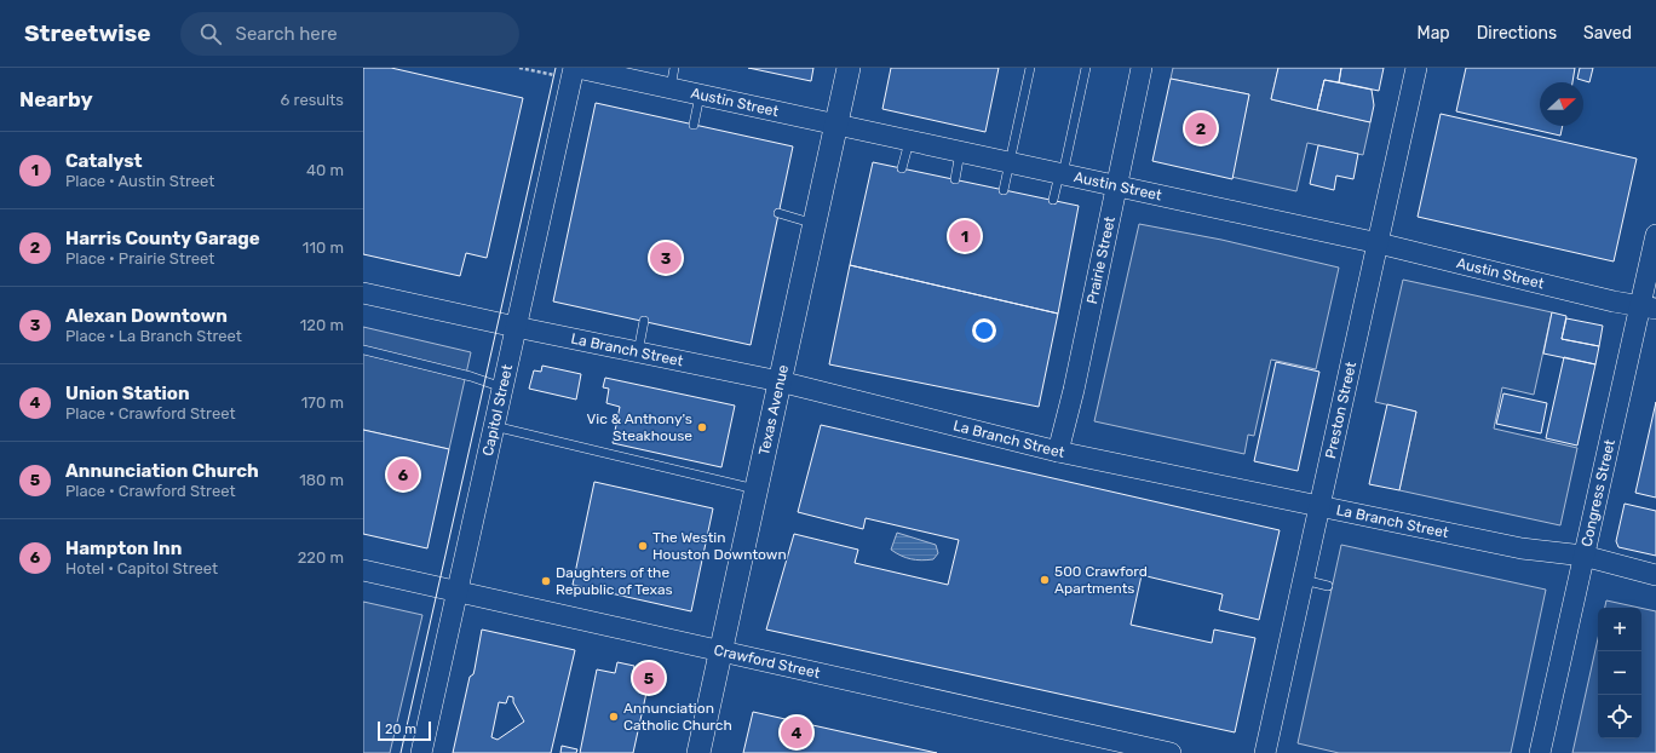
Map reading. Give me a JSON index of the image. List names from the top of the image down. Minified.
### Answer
{"streets":{"main road":["Texas Avenue"],"street":["Austin Street","Prairie Street","La Branch Street","Capitol Street","Preston Street","Congress Street","Crawford Street"]},"crossings":[["Austin Street","Prairie Street"],["Austin Street","Capitol Street"],["Austin Street","Texas Avenue"],["Austin Street","Preston Street"],["Austin Street","Congress Street"],["Prairie Street","La Branch Street"],["La Branch Street","Capitol Street"],["La Branch Street","Texas Avenue"],["La Branch Street","Preston Street"],["La Branch Street","Congress Street"],["Capitol Street","Crawford Street"],["Texas Avenue","Crawford Street"]],"places":["Vic & Anthony's Steakhouse","The Westin Houston Downtown","500 Crawford Apartments","Daughters of the Republic of Texas","Annunciation Catholic Church"],"scale_bar":"20 m","north":"right","page":{"header":"Streetwise","search":"Search here","nav":["Map","Directions","Saved"],"heading":["Nearby","6 results"],"pins":["2","1","3","6","5","4"],"list":[{"mark":"1","name":"Catalyst","note":"Place · Austin Street","value":"40 m"},{"mark":"2","name":"Harris County Garage","note":"Place · Prairie Street","value":"110 m"},{"mark":"3","name":"Alexan Downtown","note":"Place · La Branch Street","value":"120 m"},{"mark":"4","name":"Union Station","note":"Place · Crawford Street","value":"170 m"},{"mark":"5","name":"Annunciation Church","note":"Place · Crawford Street","value":"180 m"},{"mark":"6","name":"Hampton Inn","note":"Hotel · Capitol Street","value":"220 m"}],"map_buttons":["+","−"],"scale":"20 m"}}
